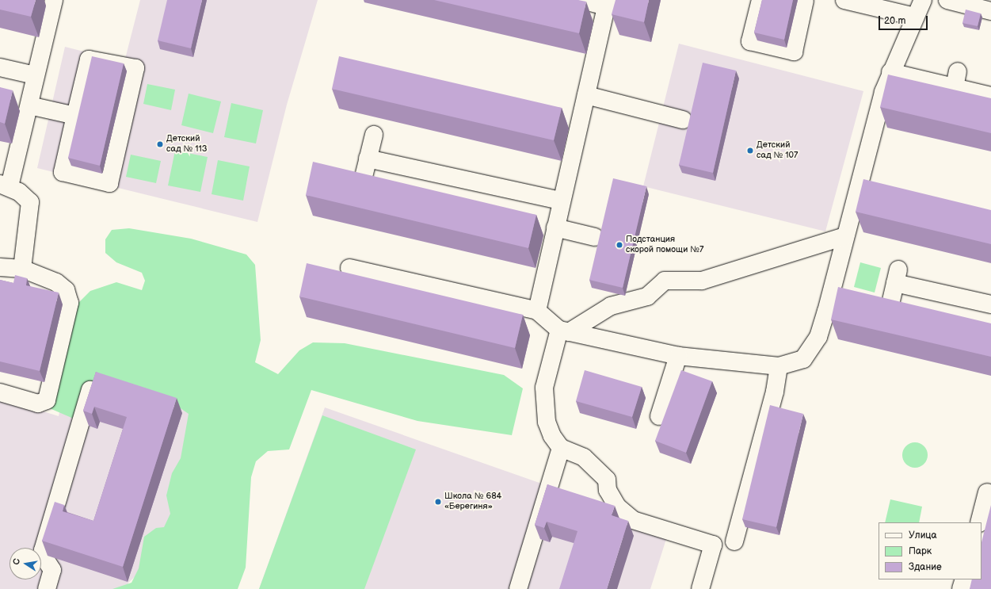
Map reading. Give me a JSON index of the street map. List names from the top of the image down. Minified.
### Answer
{"places":["Детский сад № 113","Детский сад № 107","Подстанция скорой помощи №7","Школа № 684 «Берегиня»"],"legend":["Улица","Парк","Здание"],"scale_bar":"20 m","north":"left"}
